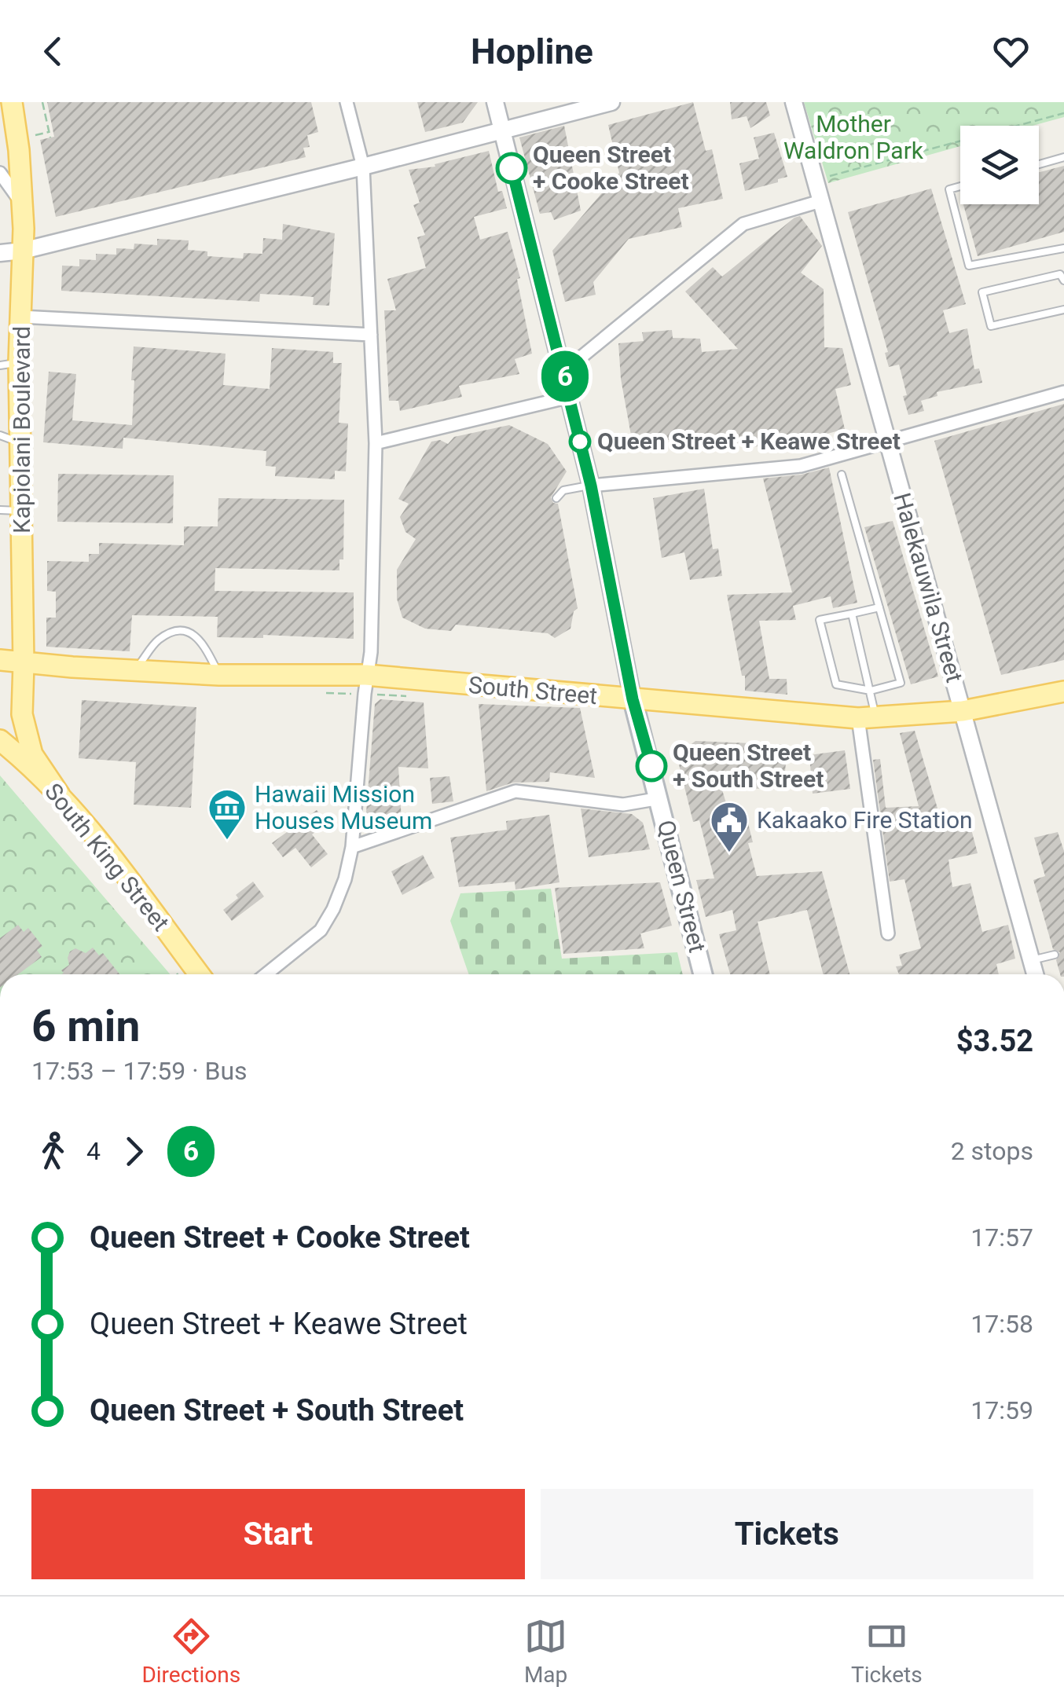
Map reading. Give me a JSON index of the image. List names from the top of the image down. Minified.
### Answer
{"streets":{"main road":["Kapiolani Boulevard","South Street","South King Street","Queen Street"],"street":["Halekauwila Street"]},"crossings":[["Kapiolani Boulevard","South Street"],["Kapiolani Boulevard","South King Street"],["Halekauwila Street","South Street"],["South Street","Queen Street"]],"parks":["Mother Waldron Park"],"places":{"other":["Queen Street + Cooke Street","Queen Street + Keawe Street","Queen Street + South Street"],"museum":["Hawaii Mission Houses Museum"],"public building":["Kakaako Fire Station"]},"lines":["bus line 6"],"page":{"header":"Hopline","on_map":"6","heading":["6 min","17:53 – 17:59 · Bus","$3.52"],"legs":["4","6","2 stops"],"list":[{"name":"Queen Street + Cooke Street","value":"17:57"},{"name":"Queen Street + Keawe Street","value":"17:58"},{"name":"Queen Street + South Street","value":"17:59"}],"buttons":["Start","Tickets"],"tabs":["Directions","Map","Tickets"]}}
